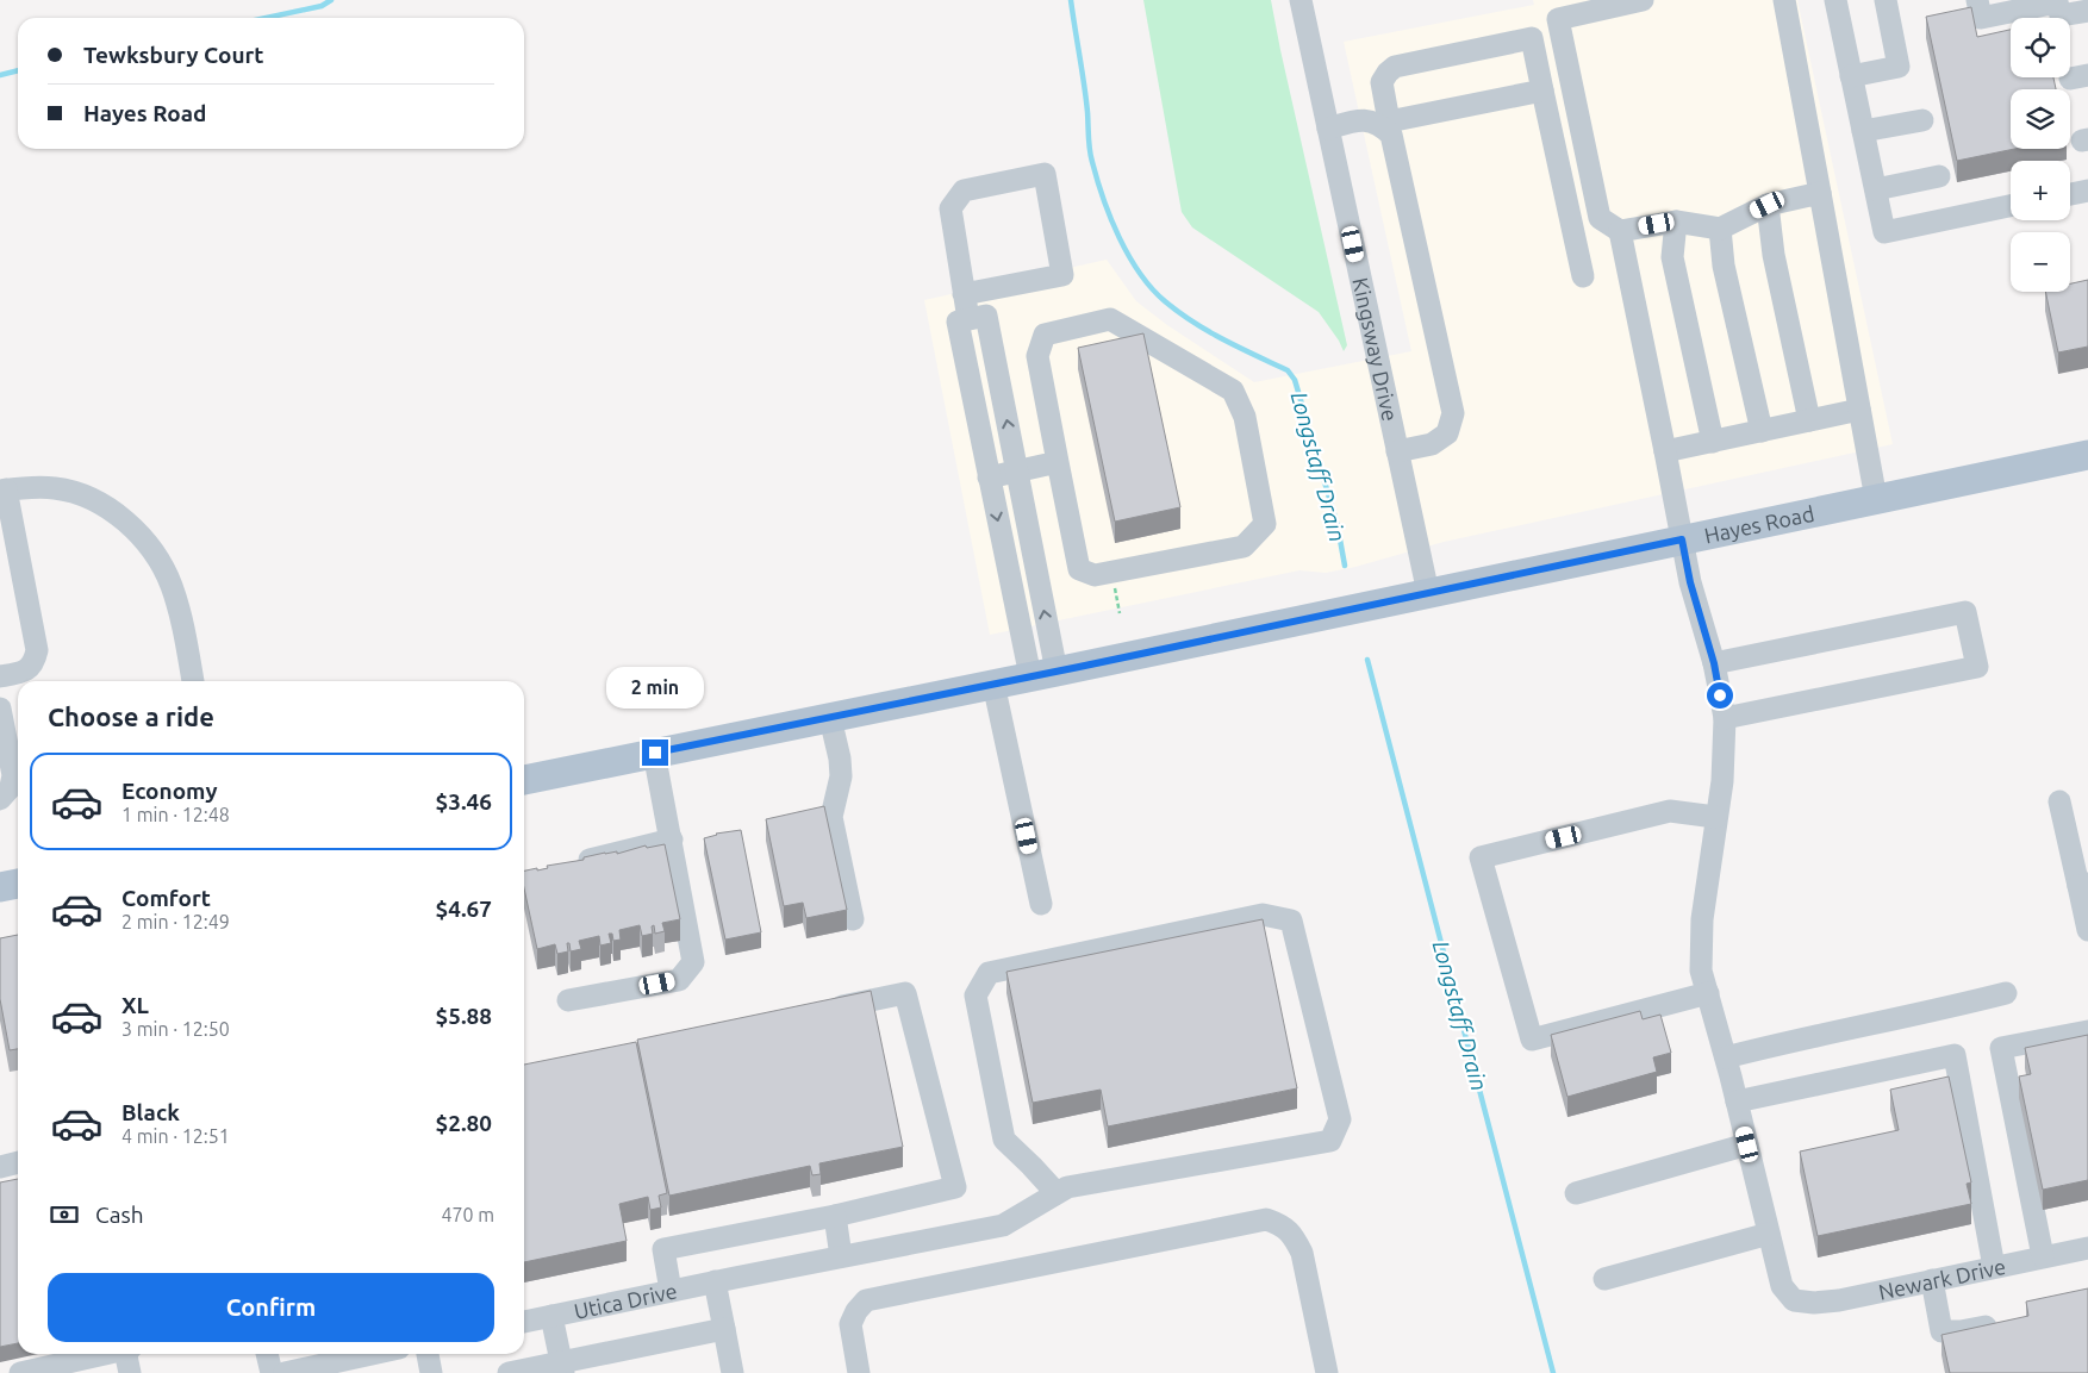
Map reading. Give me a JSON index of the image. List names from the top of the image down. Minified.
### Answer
{"streets":{"main road":["Hayes Road"],"street":["Kingsway Drive","Newark Drive","Utica Drive"]},"crossings":[["Kingsway Drive","Hayes Road"]],"water":["Longstaff Drain"],"page":{"map_buttons":["+","−"],"banner":["Tewksbury Court","Hayes Road"],"bubble":"2 min","heading":"Choose a ride","list":[{"name":"Economy","note":"1 min · 12:48","value":"$3.46"},{"name":"Comfort","note":"2 min · 12:49","value":"$4.67"},{"name":"XL","note":"3 min · 12:50","value":"$5.88"},{"name":"Black","note":"4 min · 12:51","value":"$2.80"}],"pay":["Cash","470 m"],"buttons":"Confirm"}}
